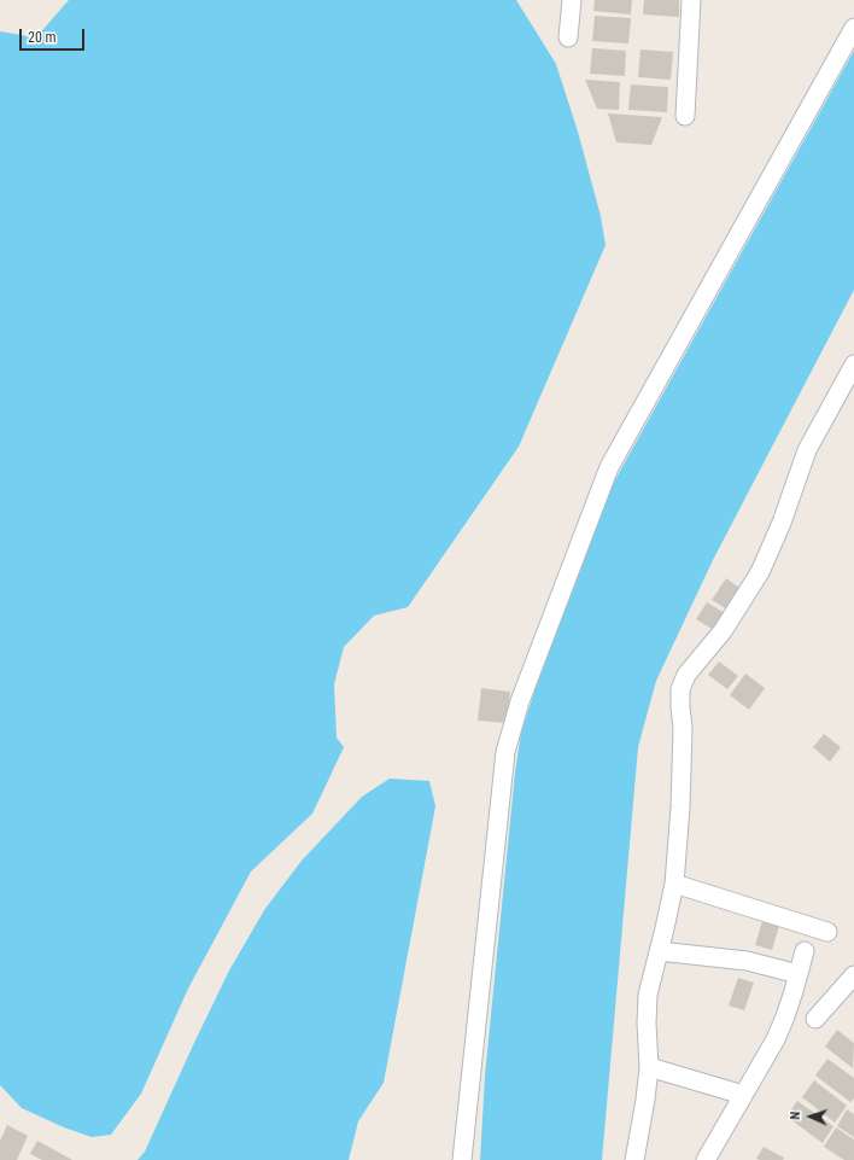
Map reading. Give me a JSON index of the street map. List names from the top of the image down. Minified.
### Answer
{"scale_bar":"20 m","north":"left"}
